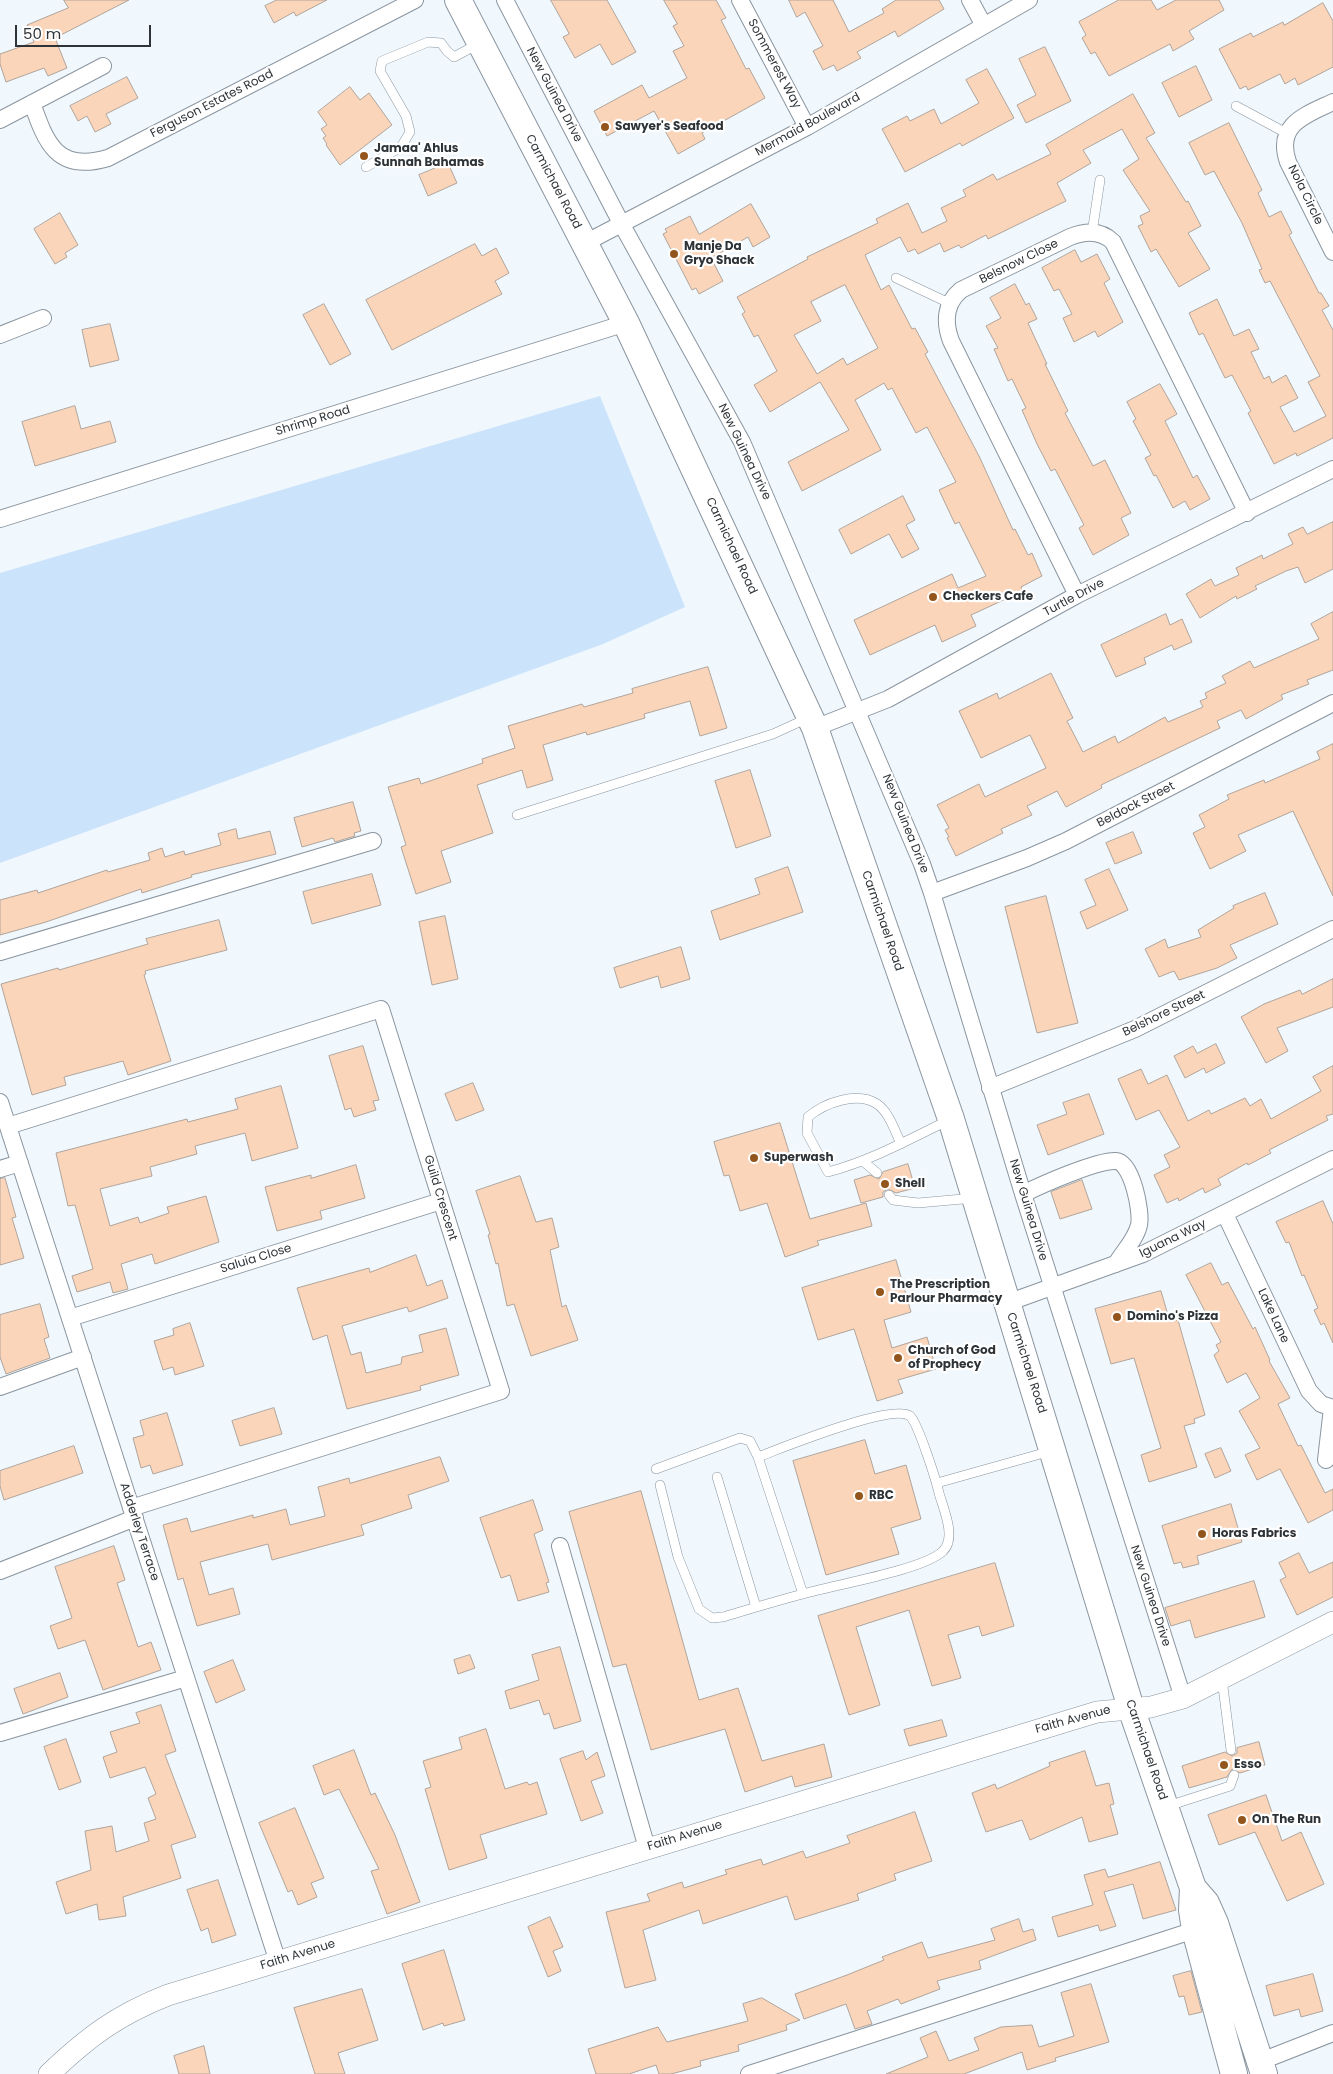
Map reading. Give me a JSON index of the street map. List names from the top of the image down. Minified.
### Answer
{"streets":{"main road":["Carmichael Road"],"street":["Sommerest Way","New Guinea Drive","Ferguson Estates Road","Mermaid Boulevard","Nola Circle","Belsnow Close","Shrimp Road","Turtle Drive","Beldock Street","Belshore Street","Guild Crescent","Iguana Way","Saluia Close","Lake Lane","Adderley Terrace","Faith Avenue"]},"crossings":[["Sommerest Way","Mermaid Boulevard"],["New Guinea Drive","Mermaid Boulevard"],["New Guinea Drive","Turtle Drive"],["New Guinea Drive","Beldock Street"],["New Guinea Drive","Belshore Street"],["New Guinea Drive","Iguana Way"],["New Guinea Drive","Faith Avenue"],["Mermaid Boulevard","Carmichael Road"],["Carmichael Road","Shrimp Road"],["Carmichael Road","Turtle Drive"],["Carmichael Road","Iguana Way"],["Carmichael Road","Faith Avenue"],["Guild Crescent","Saluia Close"],["Guild Crescent","Adderley Terrace"],["Iguana Way","Lake Lane"],["Saluia Close","Adderley Terrace"],["Adderley Terrace","Faith Avenue"]],"places":["Sawyer's Seafood","Jamaa' Ahlus Sunnah Bahamas","Manje Da Gryo Shack","Checkers Cafe","Superwash","Shell","The Prescription Parlour Pharmacy","Domino's Pizza","Church of God of Prophecy","RBC","Horas Fabrics","Esso","On The Run"],"scale_bar":"50 m"}
